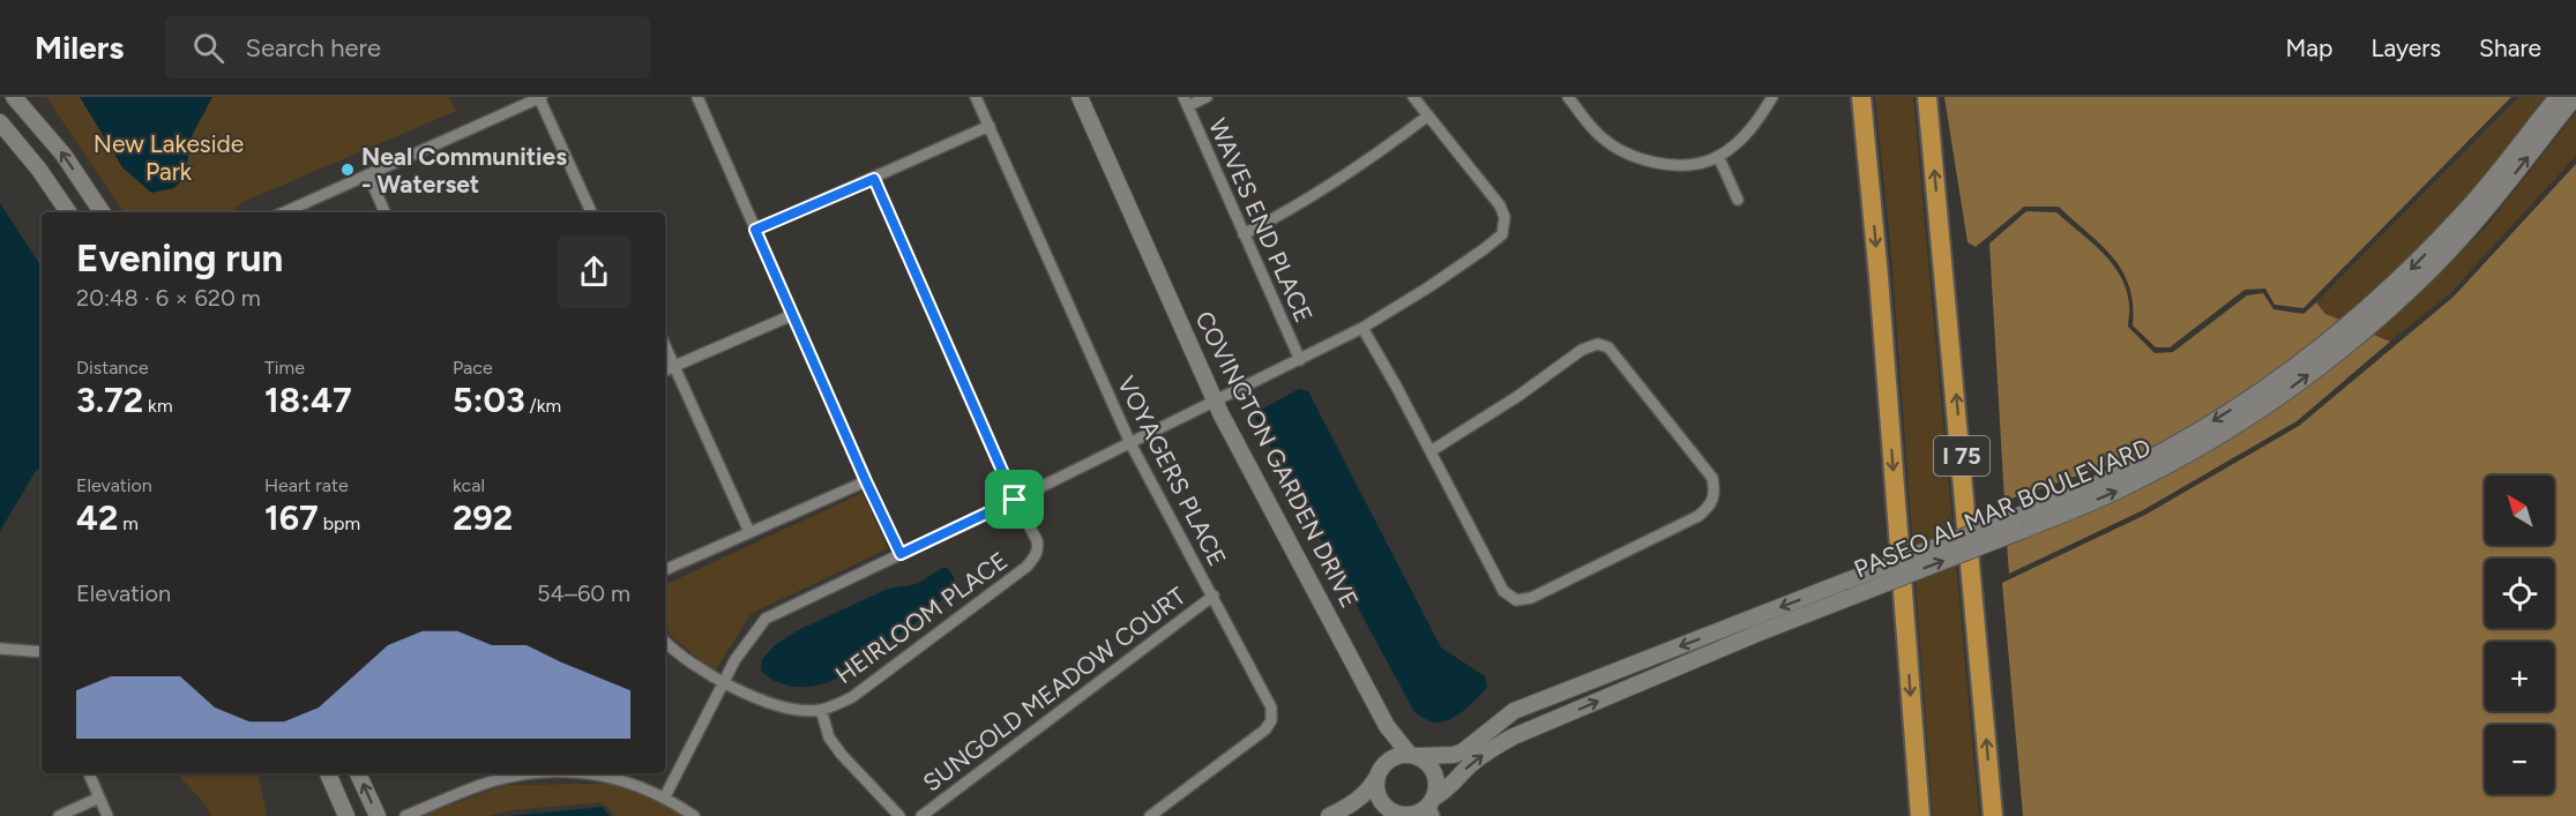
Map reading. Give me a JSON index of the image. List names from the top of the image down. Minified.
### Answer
{"streets":{"highway":["I 75"],"main road":["COVINGTON GARDEN DRIVE","PASEO AL MAR BOULEVARD"],"street":["WAVES END PLACE","VOYAGERS PLACE","HEIRLOOM PLACE","SUNGOLD MEADOW COURT"]},"crossings":[["COVINGTON GARDEN DRIVE","PASEO AL MAR BOULEVARD"],["VOYAGERS PLACE","SUNGOLD MEADOW COURT"]],"parks":["New Lakeside Park"],"places":["Neal Communities - Waterset"],"north":"top left","page":{"header":"Milers","search":"Search here","nav":["Map","Layers","Share"],"heading":["Evening run","20:48 · 6 × 620 m"],"stats":[["Distance","3.72 km"],["Time","18:47"],["Pace","5:03 /km"],["Elevation","42 m"],["Heart rate","167 bpm"],["kcal","292"]],"map_buttons":["+","−"],"chart":["Elevation","54–60 m"]}}
